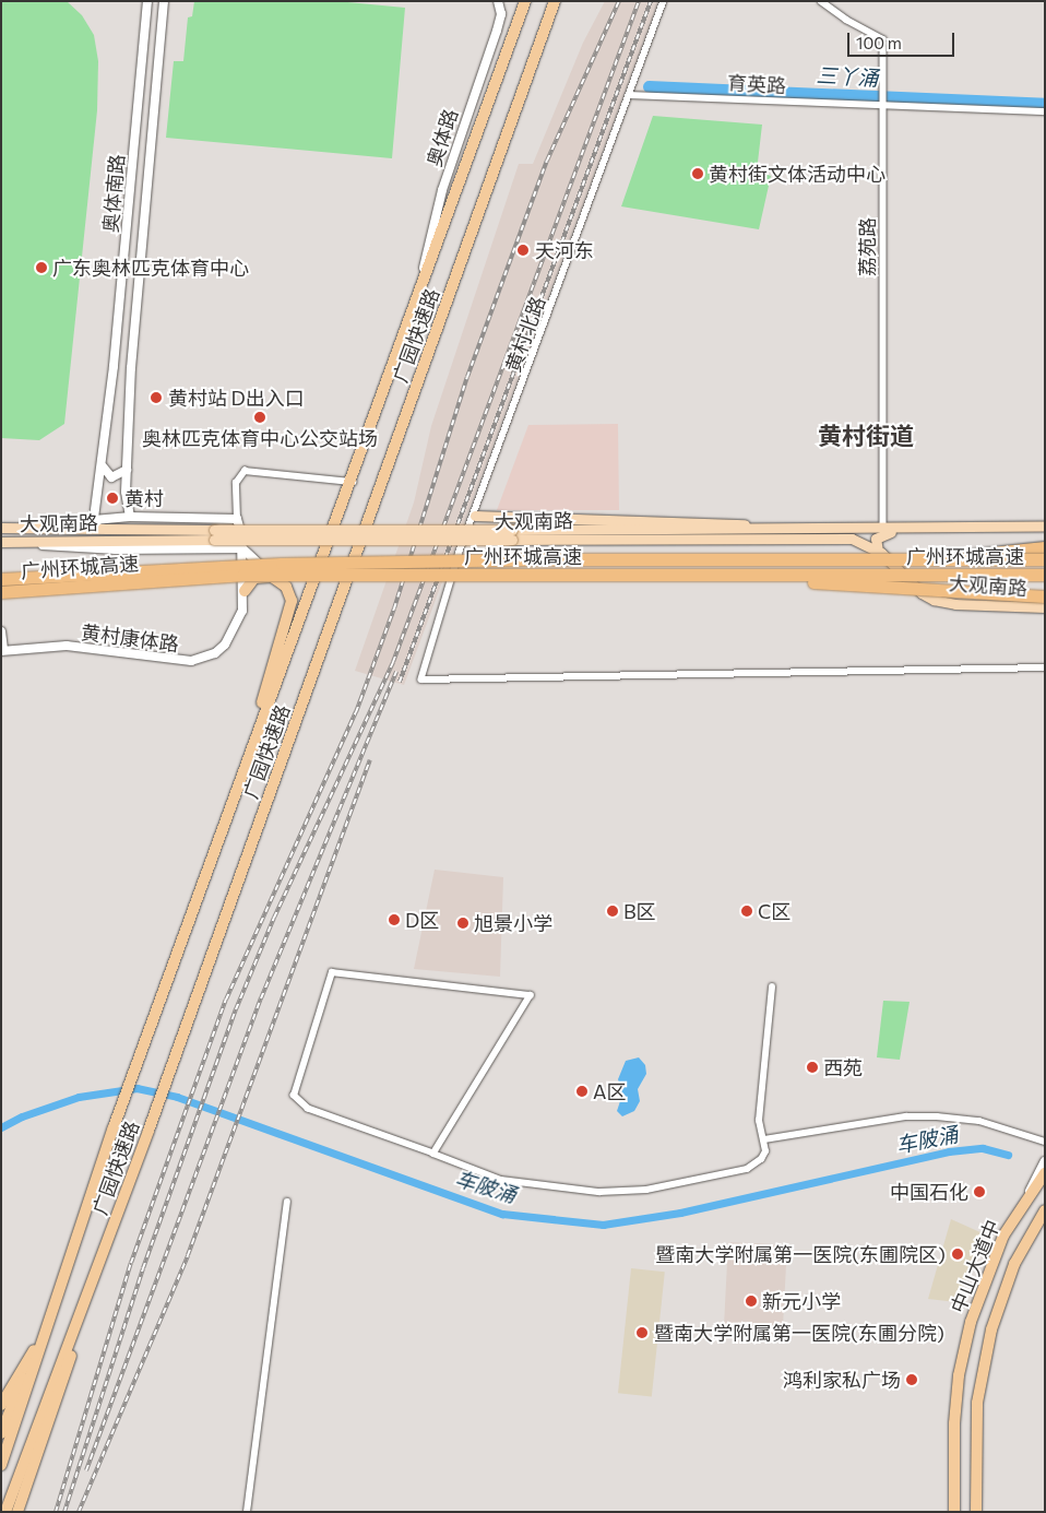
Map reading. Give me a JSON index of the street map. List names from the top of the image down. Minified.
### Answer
{"streets":{"highway":["广园快速路","广州环城高速","中山大道中"],"main road":["大观南路"],"street":["育英路","奥体路","奥体南路","荔苑路","黄村北路","黄村康体路"]},"crossings":[["育英路","荔苑路"],["育英路","黄村北路"],["奥体路","广园快速路"],["荔苑路","大观南路"]],"districts":["黄村街道"],"water":["三丫涌","车陂涌"],"places":["黄村街文体活动中心","天河东","广东奥林匹克体育中心","黄村站 D出入口","奥林匹克体育中心公交站场","黄村","B区","C区","D区","旭景小学","西苑","A区","中国石化","暨南大学附属第一医院(东圃院区)","新元小学","暨南大学附属第一医院(东圃分院)","鸿利家私广场"],"scale_bar":"100 m"}
